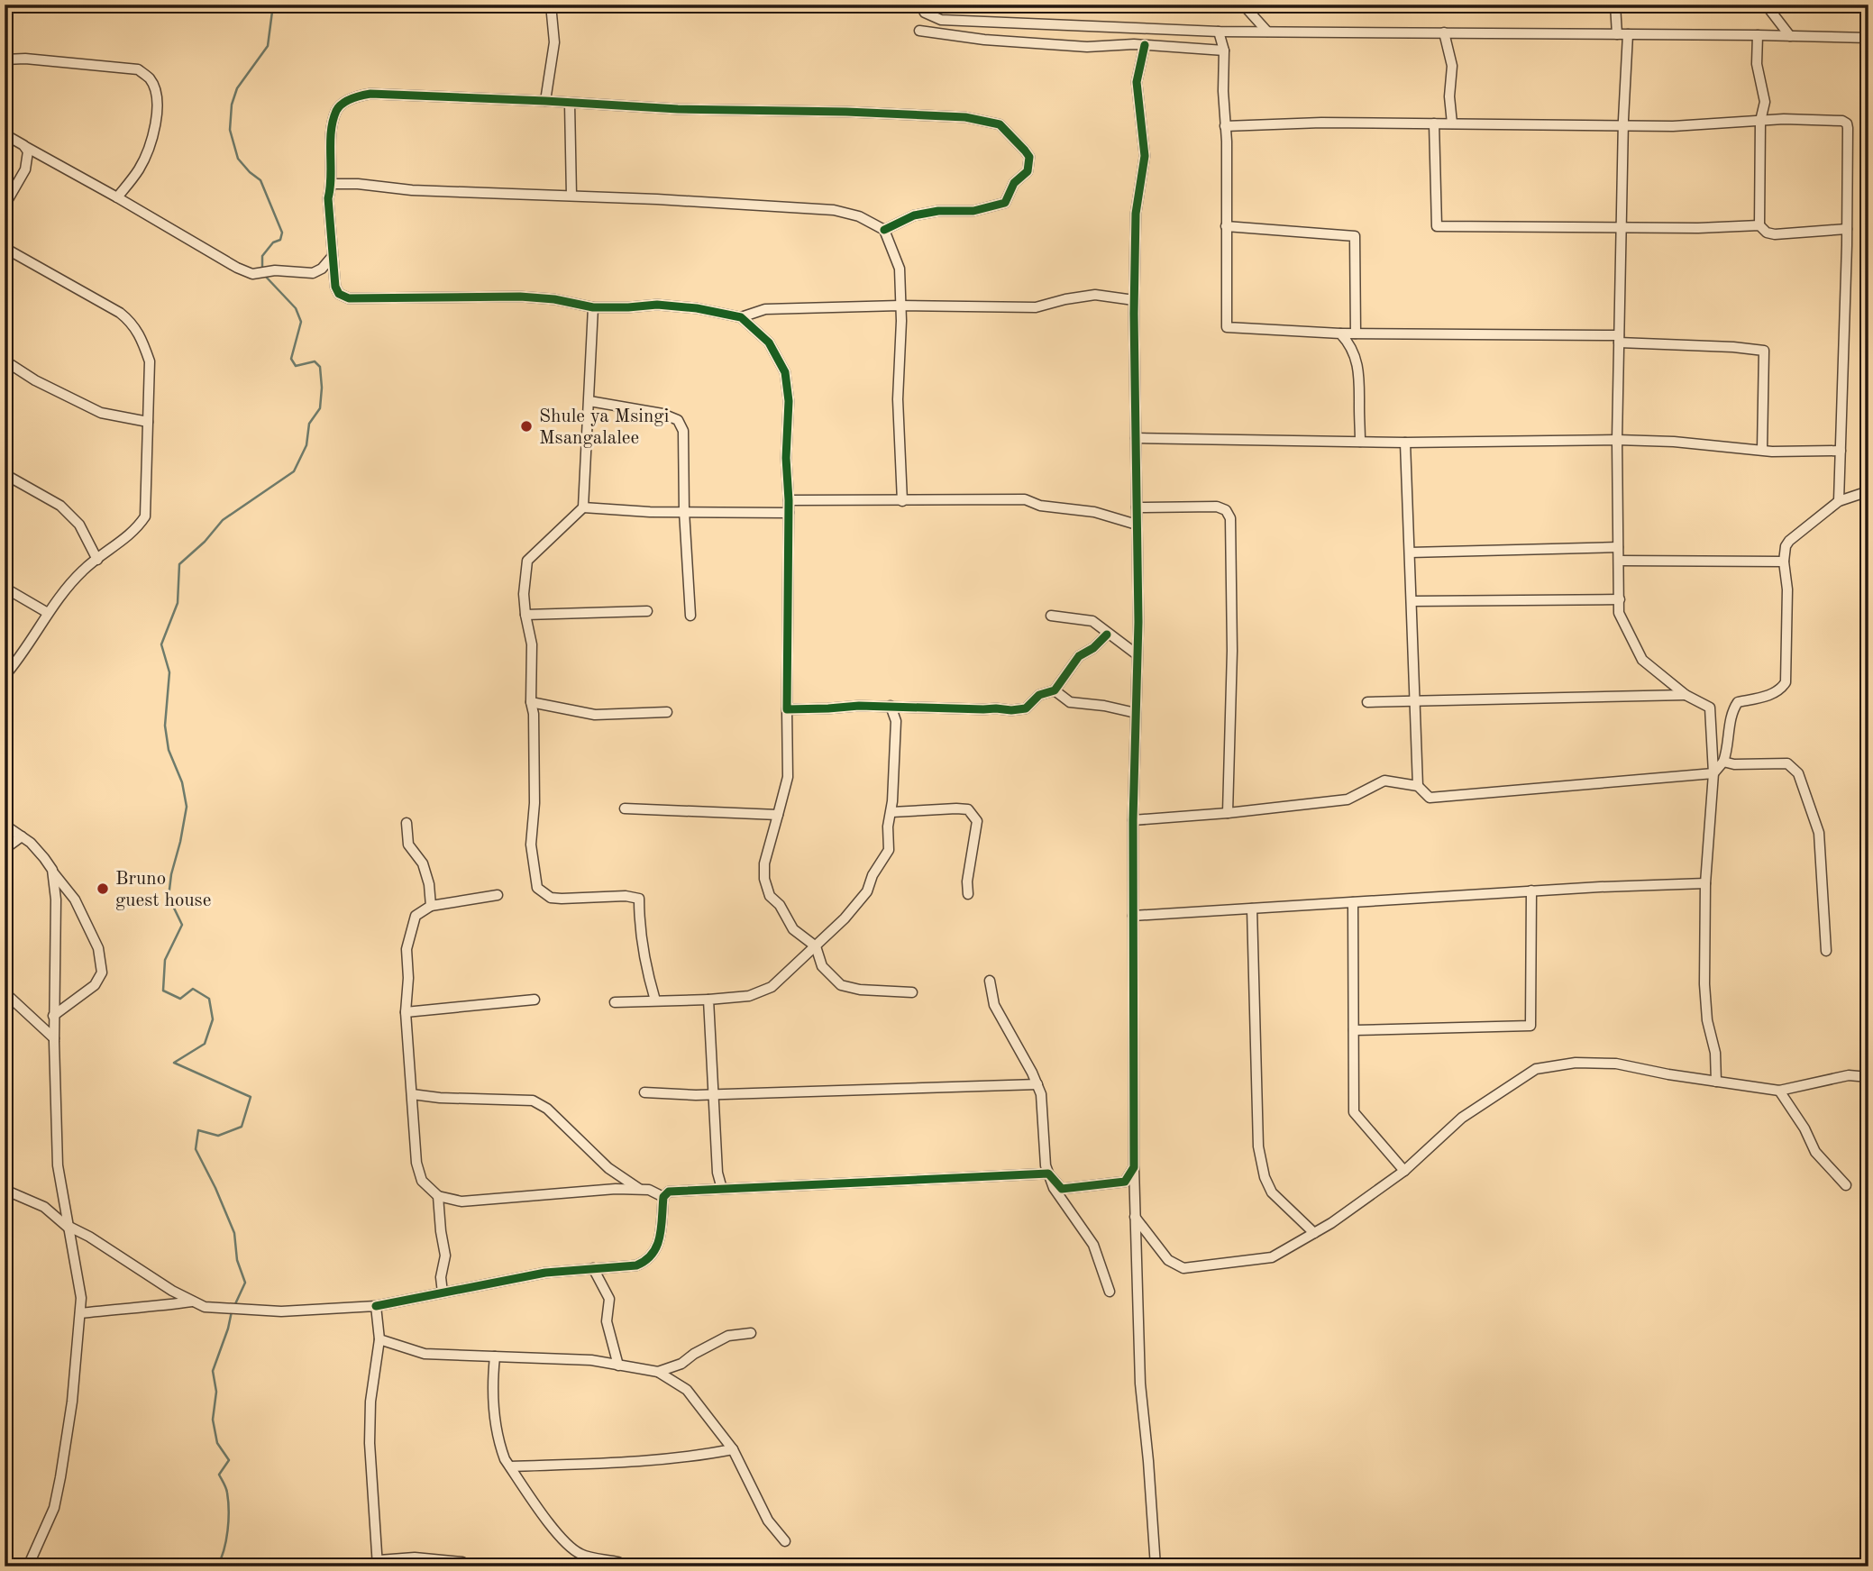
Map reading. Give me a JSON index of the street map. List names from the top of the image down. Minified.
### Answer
{"places":["Shule ya Msingi Msangalalee","Bruno guest house"]}
